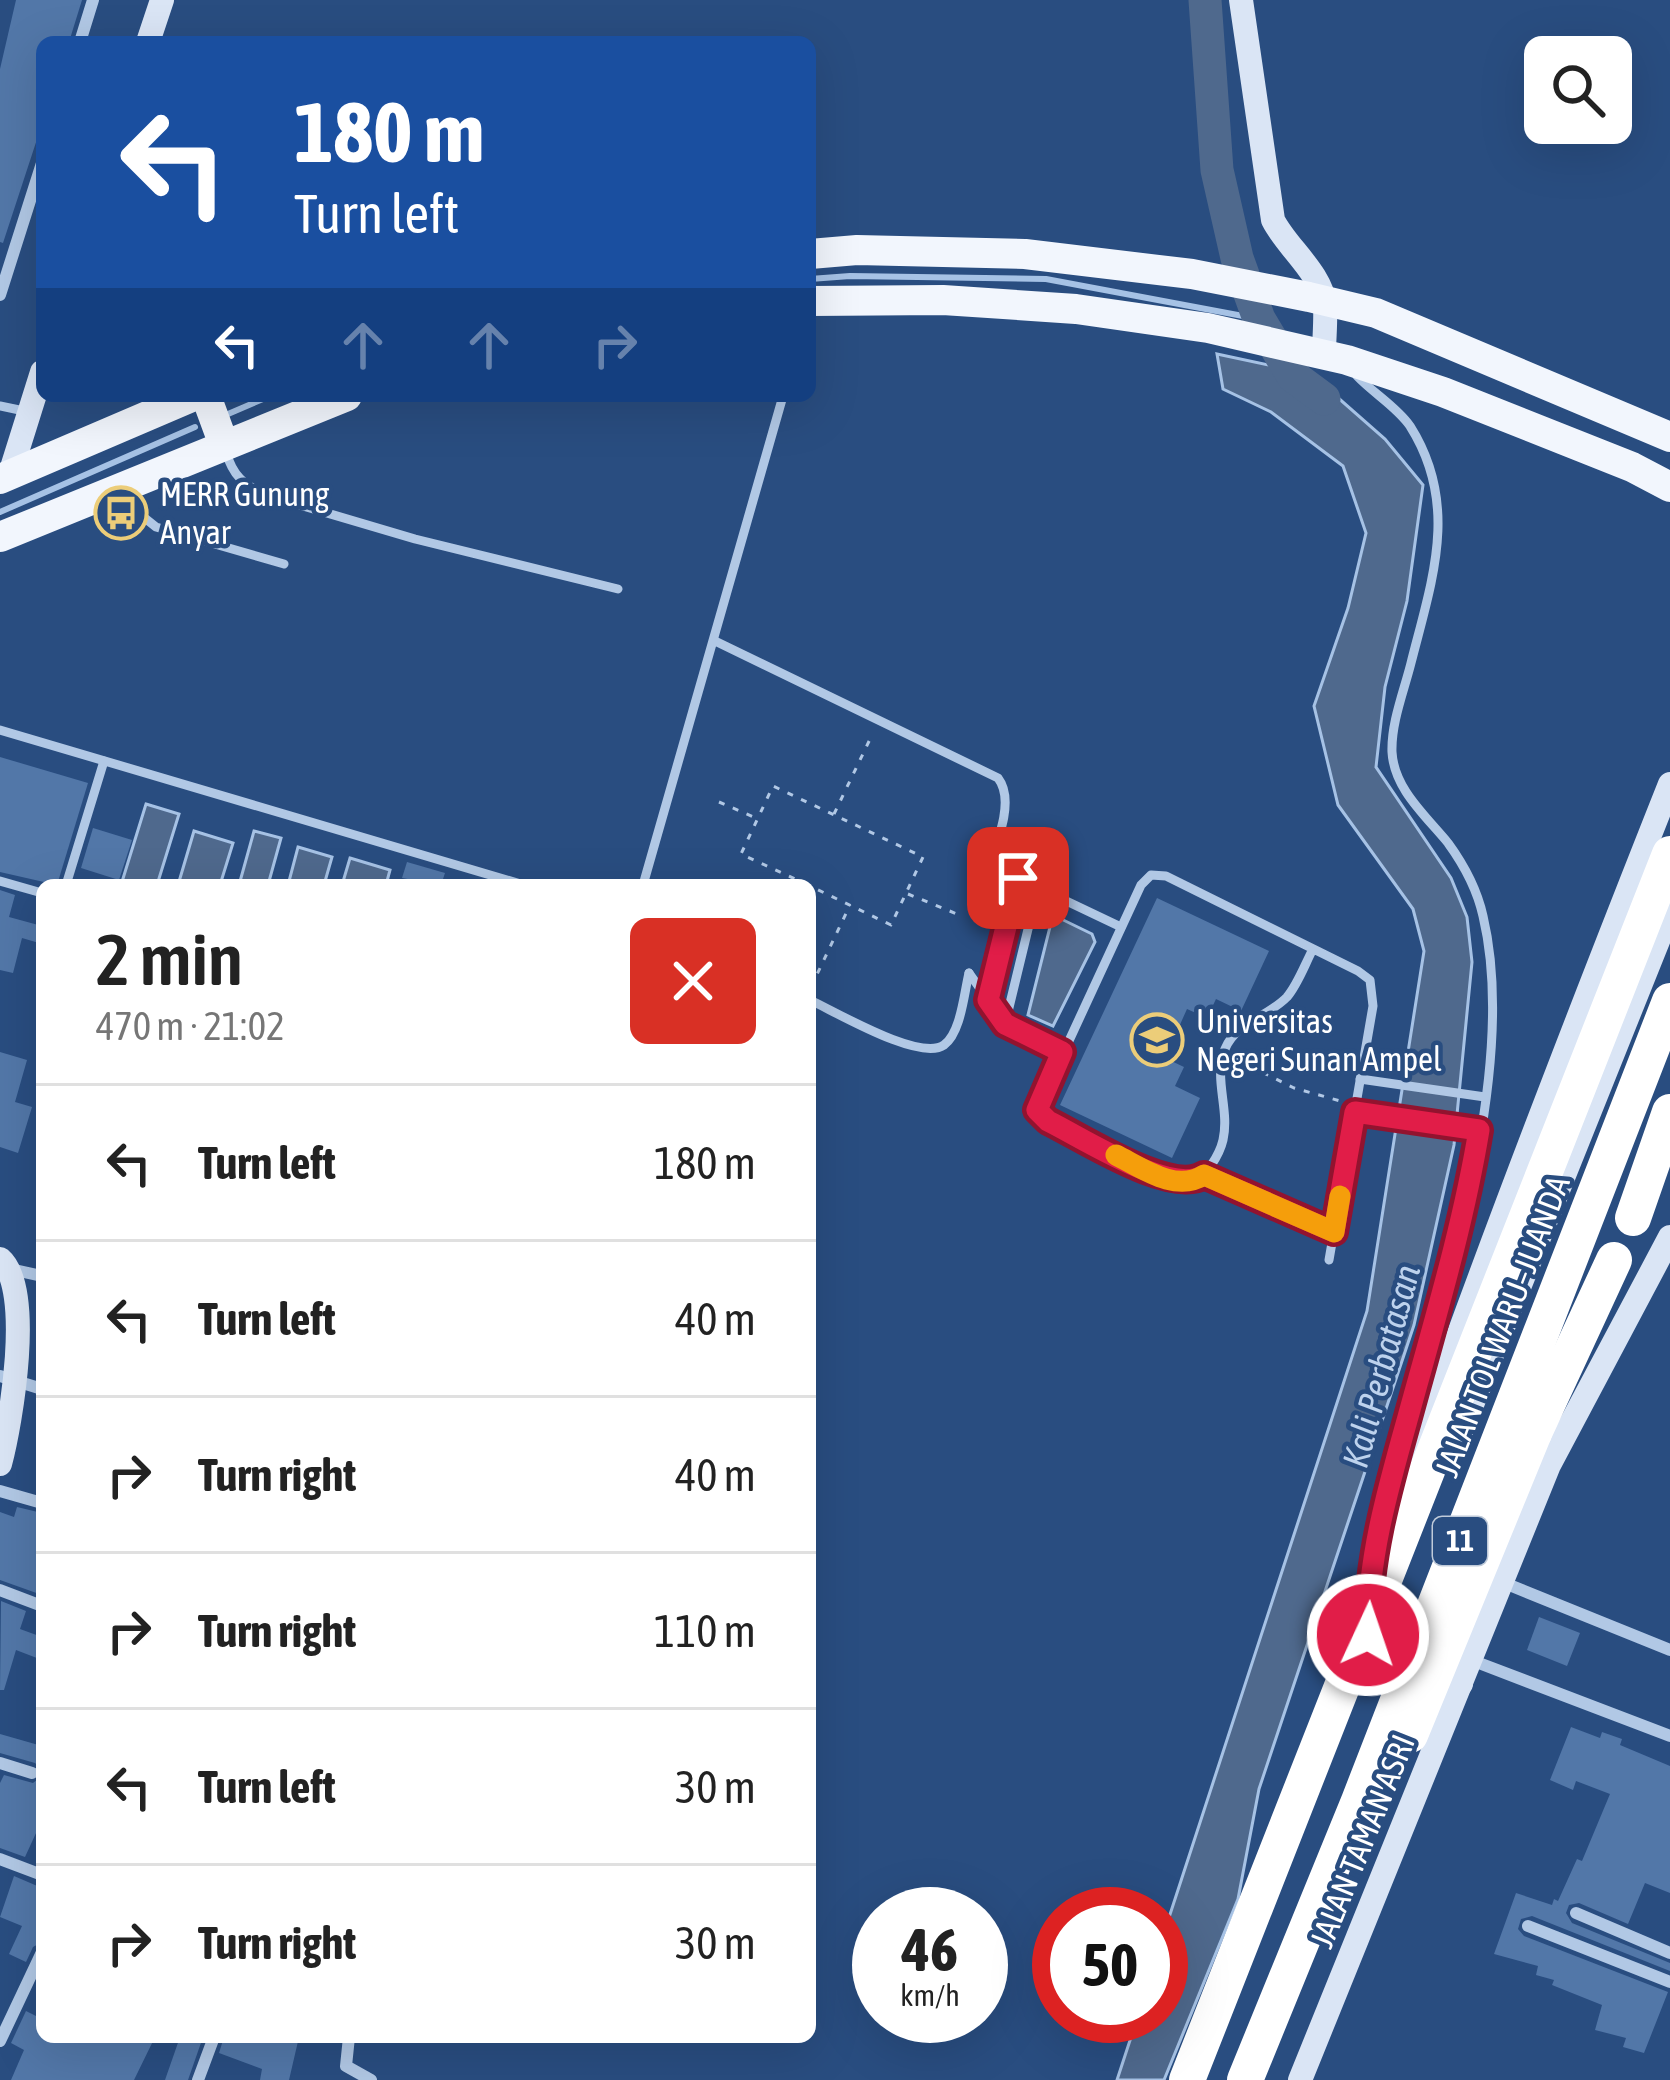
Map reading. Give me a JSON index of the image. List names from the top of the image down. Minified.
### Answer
{"streets":{"highway":["JALAN TOL WARU–JUANDA","11"],"main road":["JALAN TAMAN ASRI"]},"water":["Kali Perbatasan"],"places":{"bus stop":["MERR Gunung Anyar"],"school or university":["Universitas Negeri Sunan Ampel"]},"page":{"turn":["180 m","Turn left"],"heading":["2 min","470 m · 21:02"],"list":[{"name":"Turn left","value":"180 m"},{"name":"Turn left","value":"40 m"},{"name":"Turn right","value":"40 m"},{"name":"Turn right","value":"110 m"},{"name":"Turn left","value":"30 m"},{"name":"Turn right","value":"30 m"}],"speed":"46 km/h","limit":"50"}}
